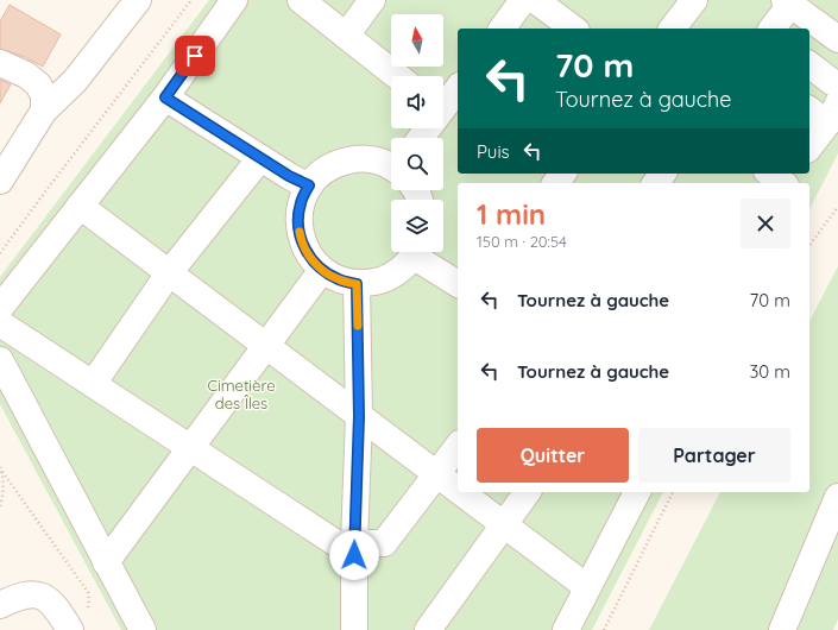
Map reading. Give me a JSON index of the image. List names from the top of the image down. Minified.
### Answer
{"parks":["Cimetière des Îles"],"north":"top","page":{"turn":["70 m","Tournez à gauche"],"then":"Puis","heading":["1 min","150 m · 20:54"],"list":[{"name":"Tournez à gauche","value":"70 m"},{"name":"Tournez à gauche","value":"30 m"}],"buttons":["Quitter","Partager"]}}
